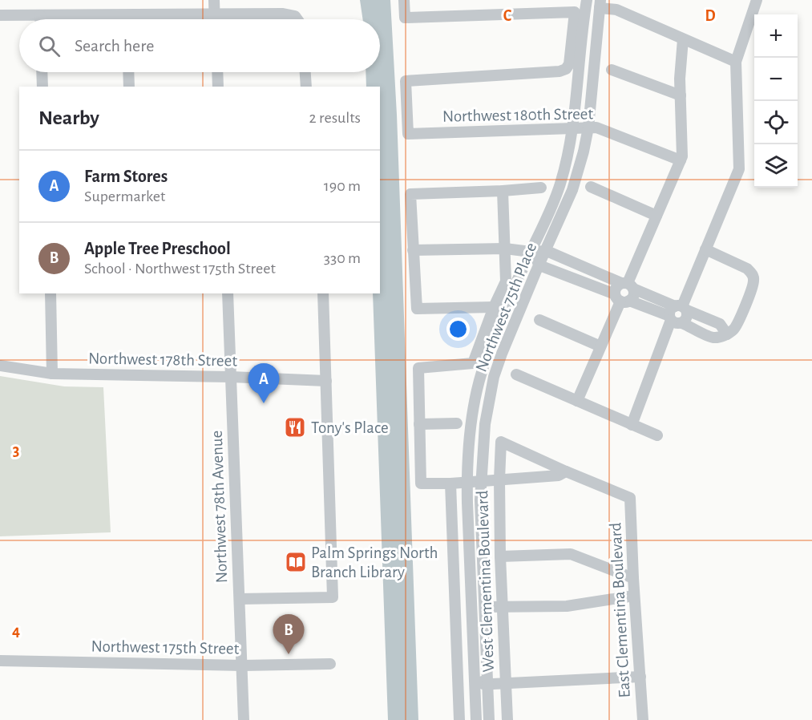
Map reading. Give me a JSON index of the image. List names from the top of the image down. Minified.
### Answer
{"streets":{"street":["Northwest 180th Street","Northwest 75th Place","Northwest 178th Street","Northwest 78th Avenue","West Clementina Boulevard","East Clementina Boulevard","Northwest 175th Street"]},"crossings":[["Northwest 180th Street","Northwest 75th Place"],["Northwest 178th Street","Northwest 78th Avenue"],["Northwest 78th Avenue","Northwest 175th Street"],["West Clementina Boulevard","East Clementina Boulevard"]],"places":{"restaurant":["Tony's Place"],"library":["Palm Springs North Branch Library"]},"page":{"map_buttons":["+","−"],"search":"Search here","heading":["Nearby","2 results"],"list":[{"mark":"A","name":"Farm Stores","note":"Supermarket","value":"190 m"},{"mark":"B","name":"Apple Tree Preschool","note":"School · Northwest 175th Street","value":"330 m"}],"pins":["A","B"]},"grid":{"columns":["C","D"],"rows":["3","4"]}}
